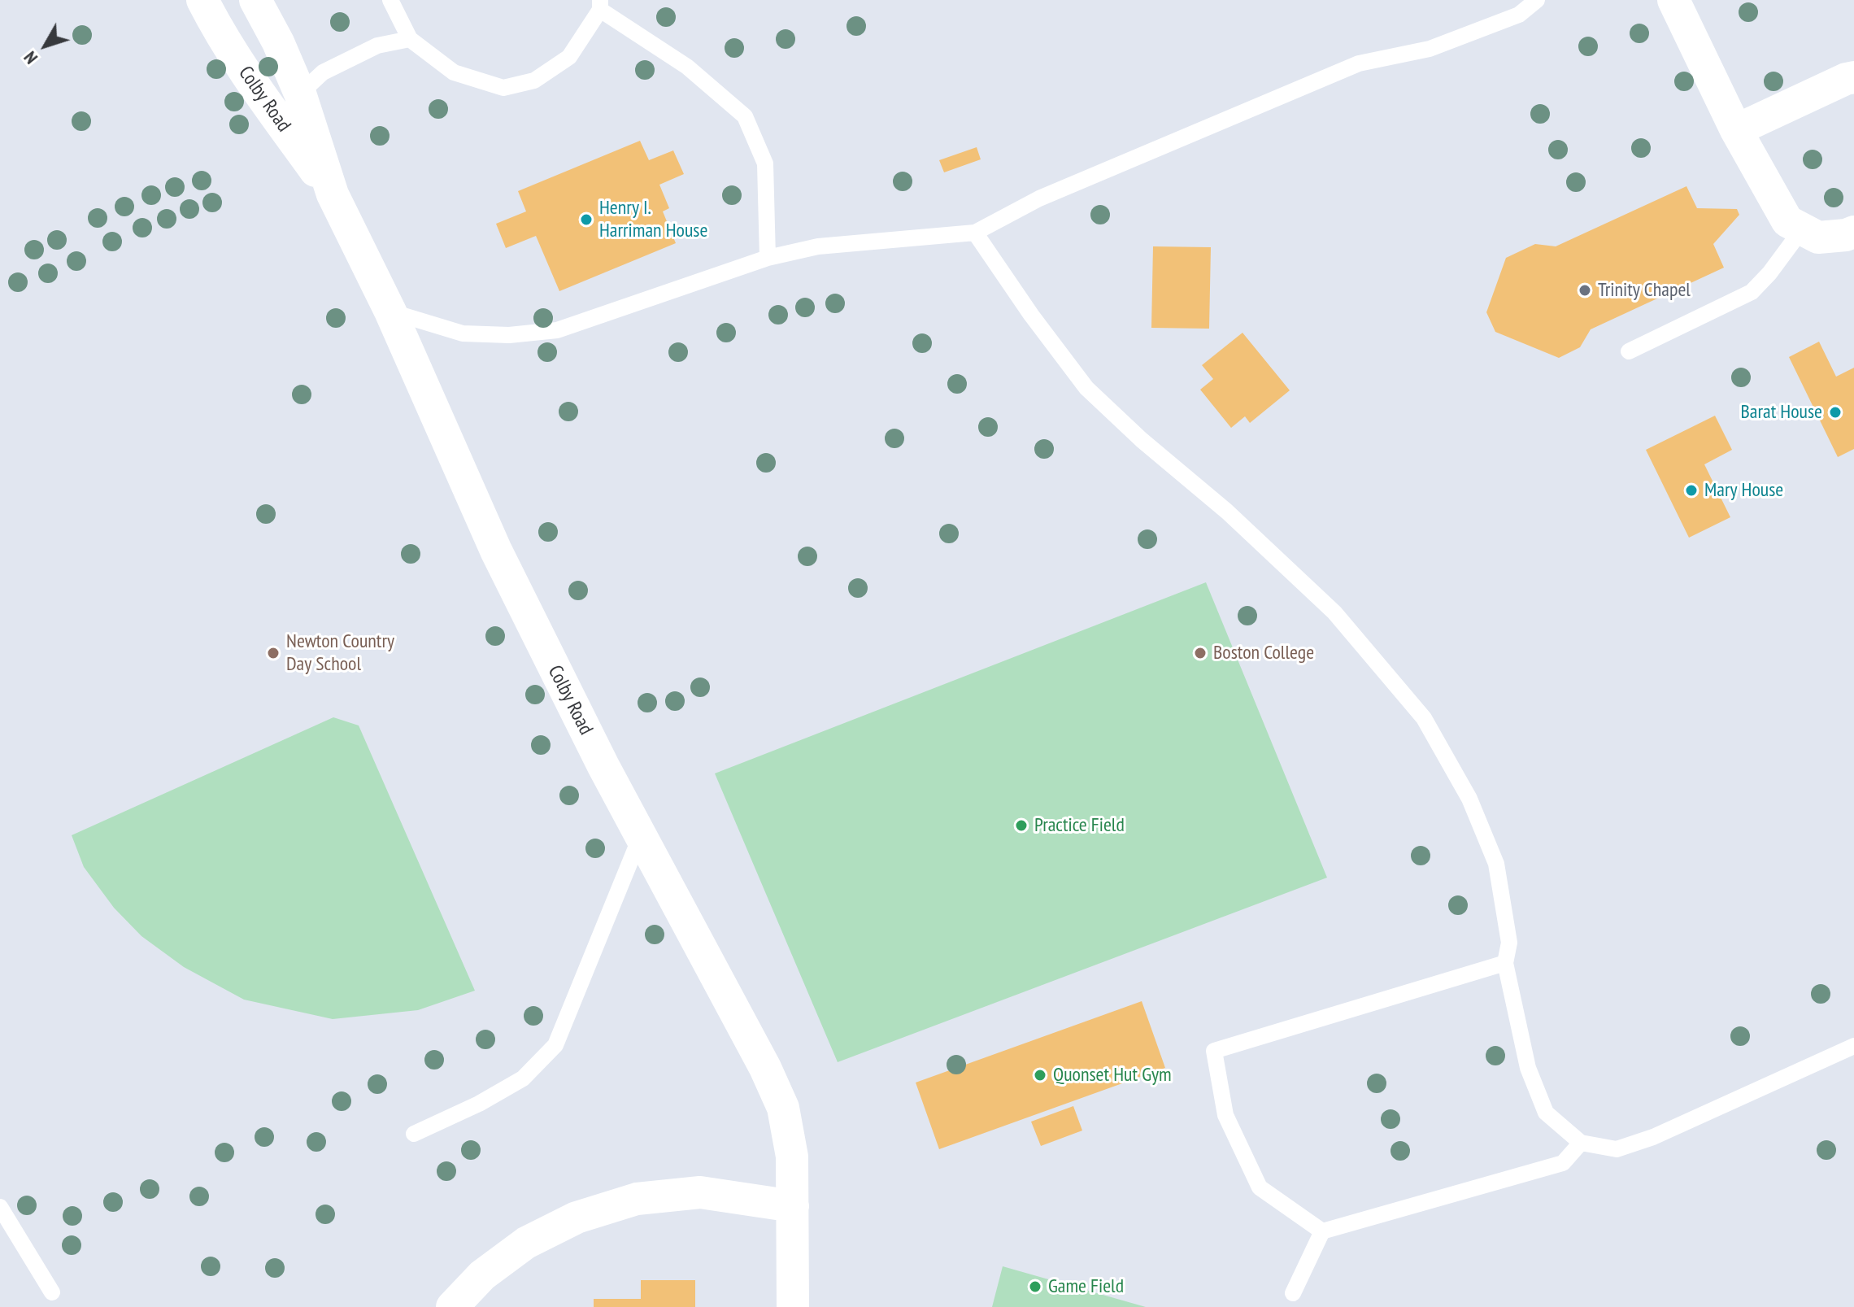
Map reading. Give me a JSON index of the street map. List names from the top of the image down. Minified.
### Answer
{"streets":{"street":["Colby Road"]},"places":["Henry I. Harriman House","Trinity Chapel","Barat House","Mary House","Newton Country Day School","Boston College","Practice Field","Quonset Hut Gym","Game Field"],"north":"bottom left"}
